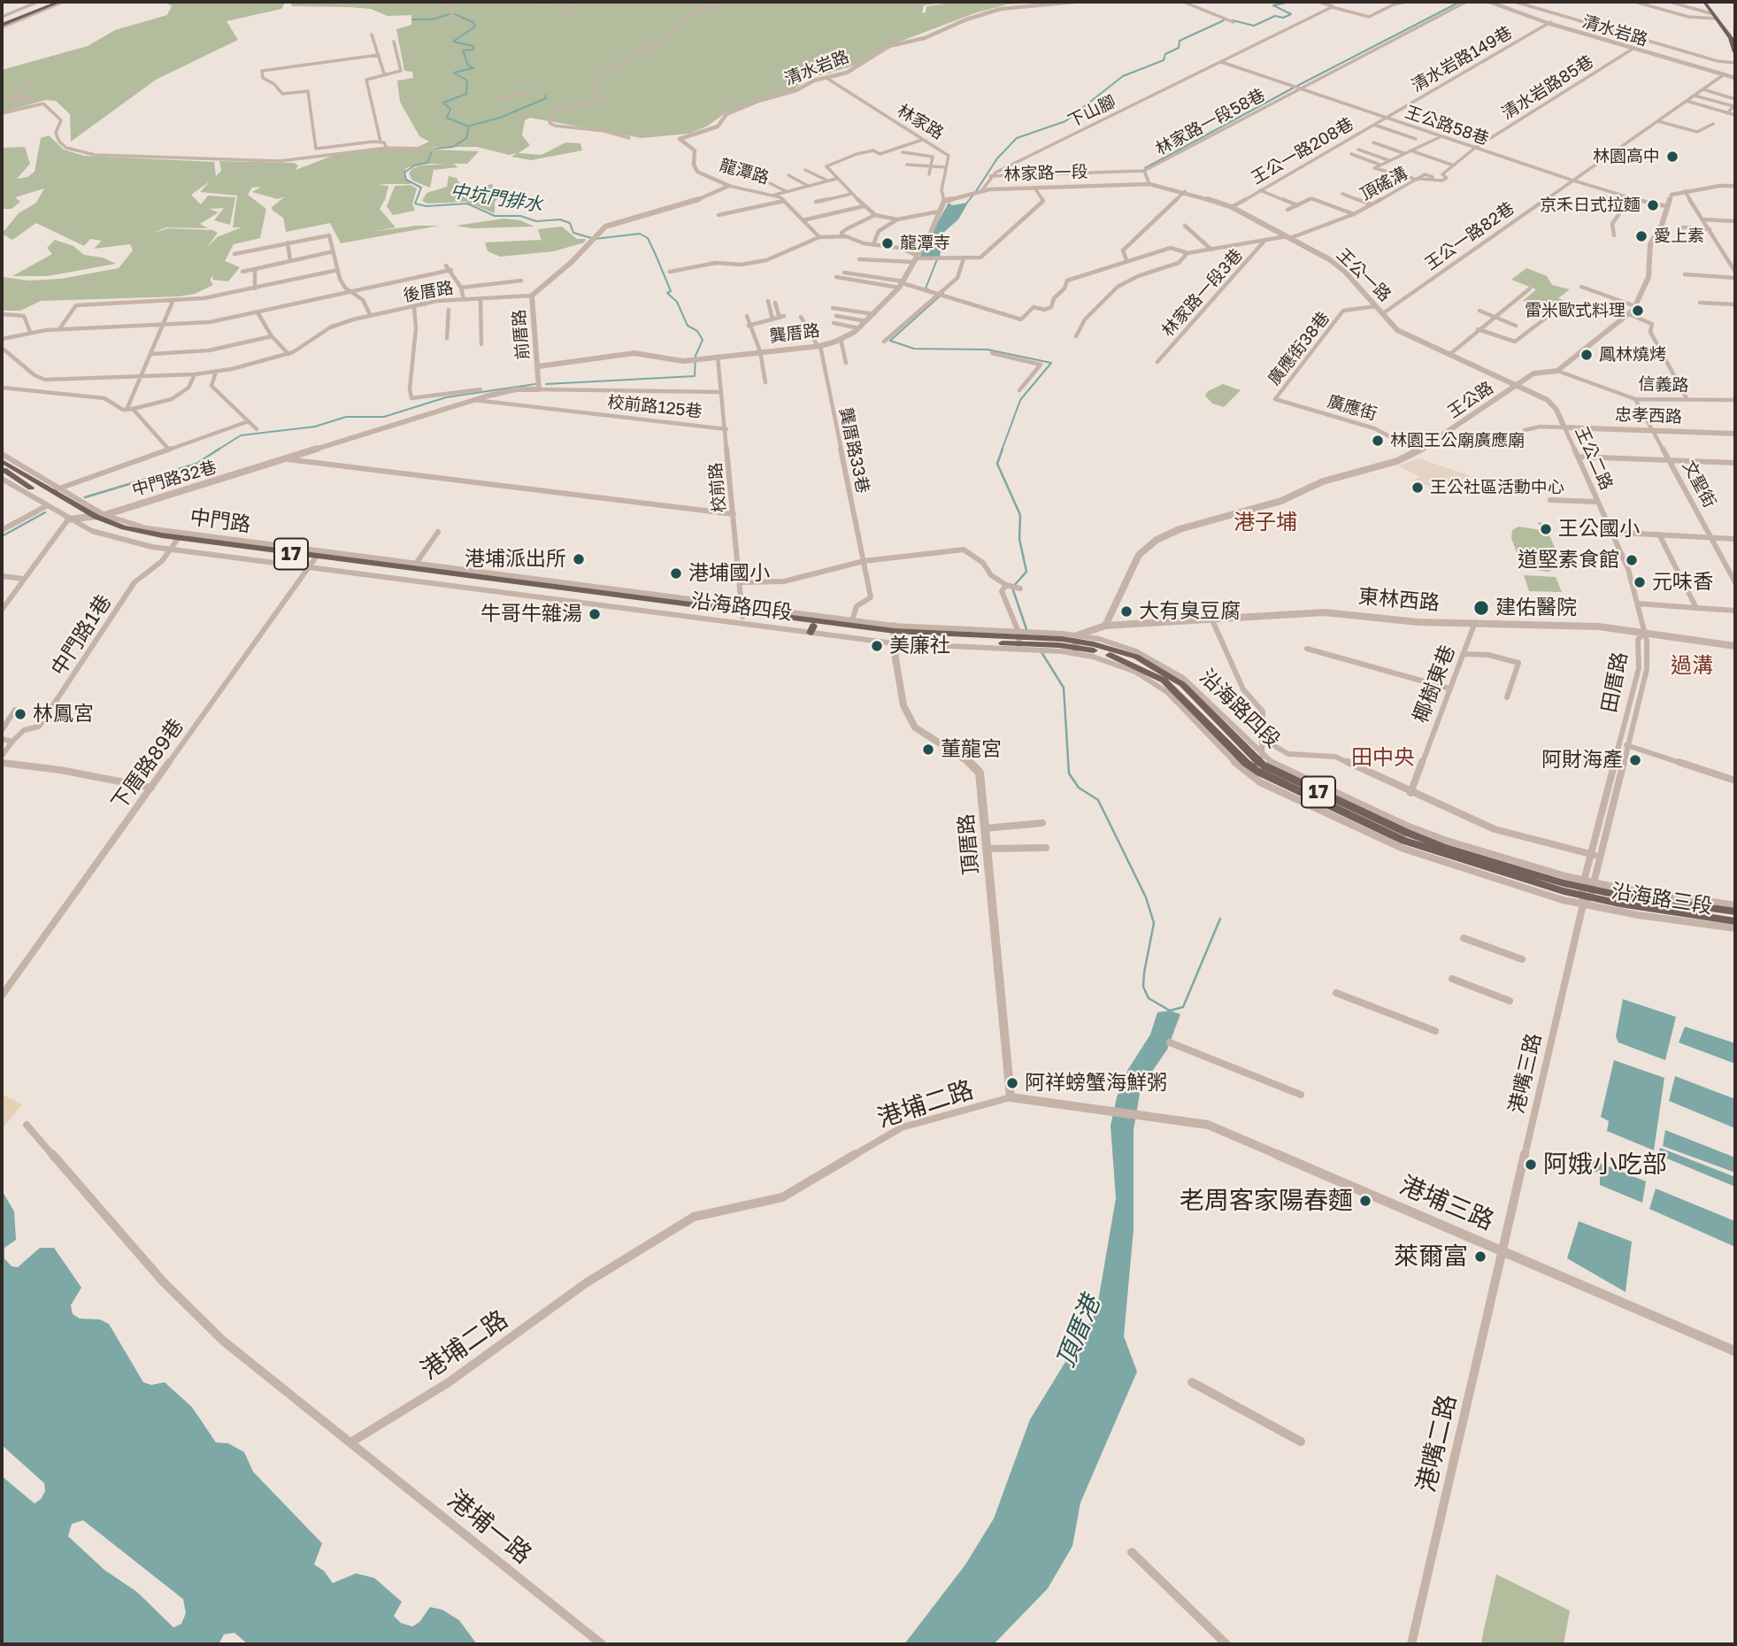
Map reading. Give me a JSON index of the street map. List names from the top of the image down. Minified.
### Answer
{"streets":{"main road":["中門路","17","沿海路四段","沿海路三段"],"street":["清水岩路","清水岩路149巷","清水岩路85巷","下山腳","林家路","林家路一段58巷","王公路58巷","王公一路208巷","龍潭路","林家路一段","頂磘溝","王公一路82巷","王公一路","後厝路","林家路一段3巷","龔厝路","前厝路","廣應街38巷","信義路","王公路","校前路125巷","廣應街","忠孝西路","龔厝路33巷","王公二路","中門路32巷","文聖街","校前路","東林西路","中門路1巷","田厝路","椰樹東巷","下厝路89巷","頂厝路","港嘴三路","港埔二路","港埔三路","港嘴二路","港埔一路"]},"crossings":[["清水岩路","清水岩路149巷"],["清水岩路","清水岩路85巷"],["清水岩路","林家路"],["清水岩路","龍潭路"],["清水岩路","王公一路82巷"],["清水岩路149巷","王公路58巷"],["清水岩路149巷","王公一路208巷"],["清水岩路85巷","王公路58巷"],["下山腳","王公路58巷"],["林家路","林家路一段"],["林家路","龔厝路"],["林家路一段58巷","王公路58巷"],["林家路一段58巷","林家路一段"],["林家路一段58巷","王公一路"],["王公路58巷","王公一路208巷"],["王公路58巷","王公一路82巷"],["王公路58巷","王公路"],["王公一路208巷","王公一路"],["龍潭路","前厝路"],["林家路一段","王公一路"],["頂磘溝","王公一路"],["頂磘溝","林家路一段3巷"],["王公一路82巷","王公一路"],["王公一路","廣應街38巷"],["王公一路","王公路"],["王公一路","王公二路"],["後厝路","前厝路"],["龔厝路","前厝路"],["龔厝路","龔厝路33巷"],["龔厝路","校前路"],["前厝路","校前路125巷"],["前厝路","中門路32巷"],["廣應街38巷","廣應街"],["信義路","王公路"],["信義路","文聖街"],["王公路","廣應街"],["王公路","王公二路"],["王公路","東林西路"],["校前路125巷","校前路"],["忠孝西路","王公二路"],["忠孝西路","文聖街"],["龔厝路33巷","沿海路四段"],["王公二路","東林西路"],["王公二路","田厝路"],["中門路32巷","中門路"],["校前路","沿海路四段"],["中門路","沿海路四段"],["中門路","中門路1巷"],["中門路","下厝路89巷"],["17","東林西路"],["17","沿海路四段"],["東林西路","沿海路四段"],["東林西路","田厝路"],["東林西路","椰樹東巷"],["沿海路四段","田厝路"],["沿海路四段","頂厝路"],["沿海路四段","沿海路三段"],["沿海路四段","港嘴三路"],["田厝路","沿海路三段"],["田厝路","港嘴三路"],["頂厝路","港埔二路"],["頂厝路","港埔三路"],["沿海路三段","港嘴三路"],["港嘴三路","港埔三路"],["港嘴三路","港嘴二路"],["港埔二路","港埔三路"],["港埔二路","港埔一路"],["港埔三路","港嘴二路"]],"districts":["港子埔","過溝","田中央"],"water":["中坑門排水","頂厝港"],"places":["林園高中","京禾日式拉麵","愛上素","龍潭寺","雷米歐式料理","鳳林燒烤","林園王公廟廣應廟","王公社區活動中心","王公國小","港埔派出所","道堅素食館","港埔國小","元味香","建佑醫院","大有臭豆腐","牛哥牛雜湯","美廉社","林鳳宮","董龍宮","阿財海產","阿祥螃蟹海鮮粥","阿娥小吃部","老周客家陽春麵","萊爾富"]}
